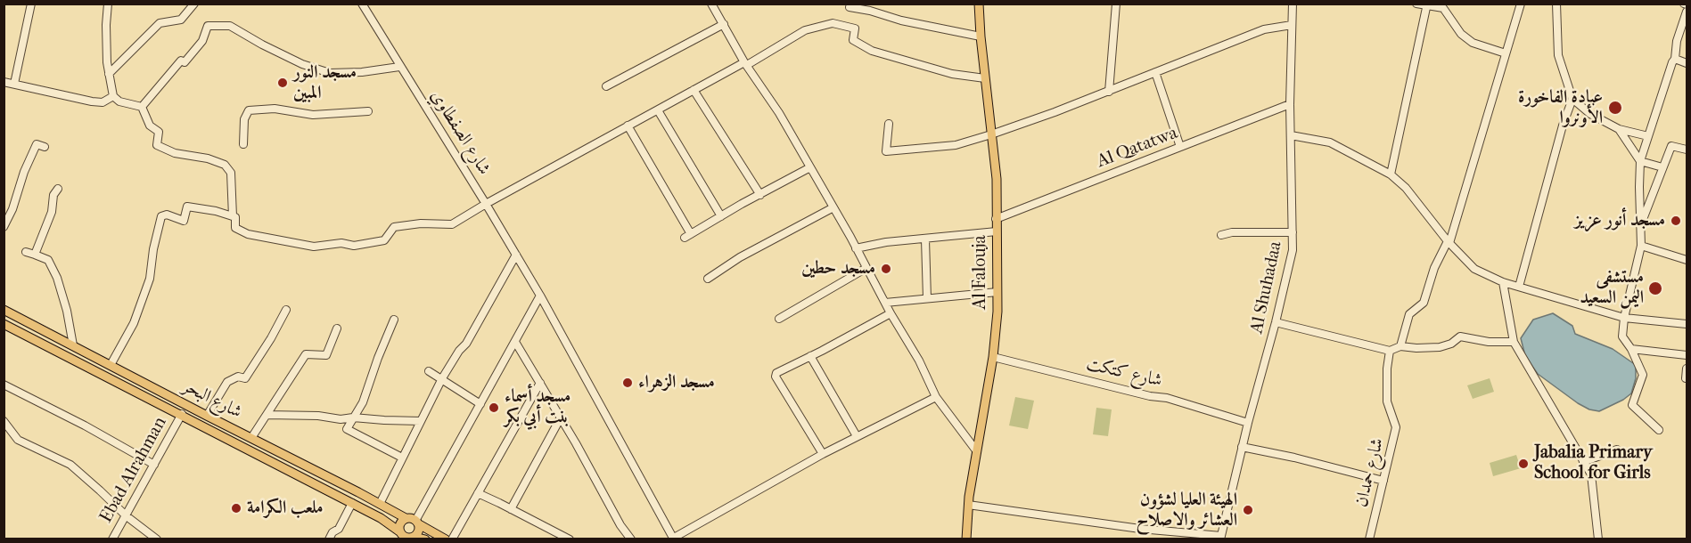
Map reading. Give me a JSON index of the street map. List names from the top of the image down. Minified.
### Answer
{"streets":{"main road":["Al Falouja","شارع البحر"],"street":["شارع الصفطاوي","Al Qatatwa","Al Shuhadaa","شارع كتكت","Ebad Alrahman","شارع حمدان"]},"crossings":[["Al Qatatwa","Al Falouja"],["Al Qatatwa","Al Shuhadaa"],["Al Falouja","شارع كتكت"],["Al Shuhadaa","شارع كتكت"],["شارع البحر","Ebad Alrahman"]],"places":["مسجد النور المبين","عيادة الفاخورة الأونروا","مسجد أنور عزيز","مسجد حطين","مستشفى اليمن السعيد","مسجد الزهراء","مسجد أسماء بنت أبي بكر","Jabalia Primary School for Girls","ملعب الكرامة","الهيئة العليا لشؤون العشائر والاصلاح"]}
